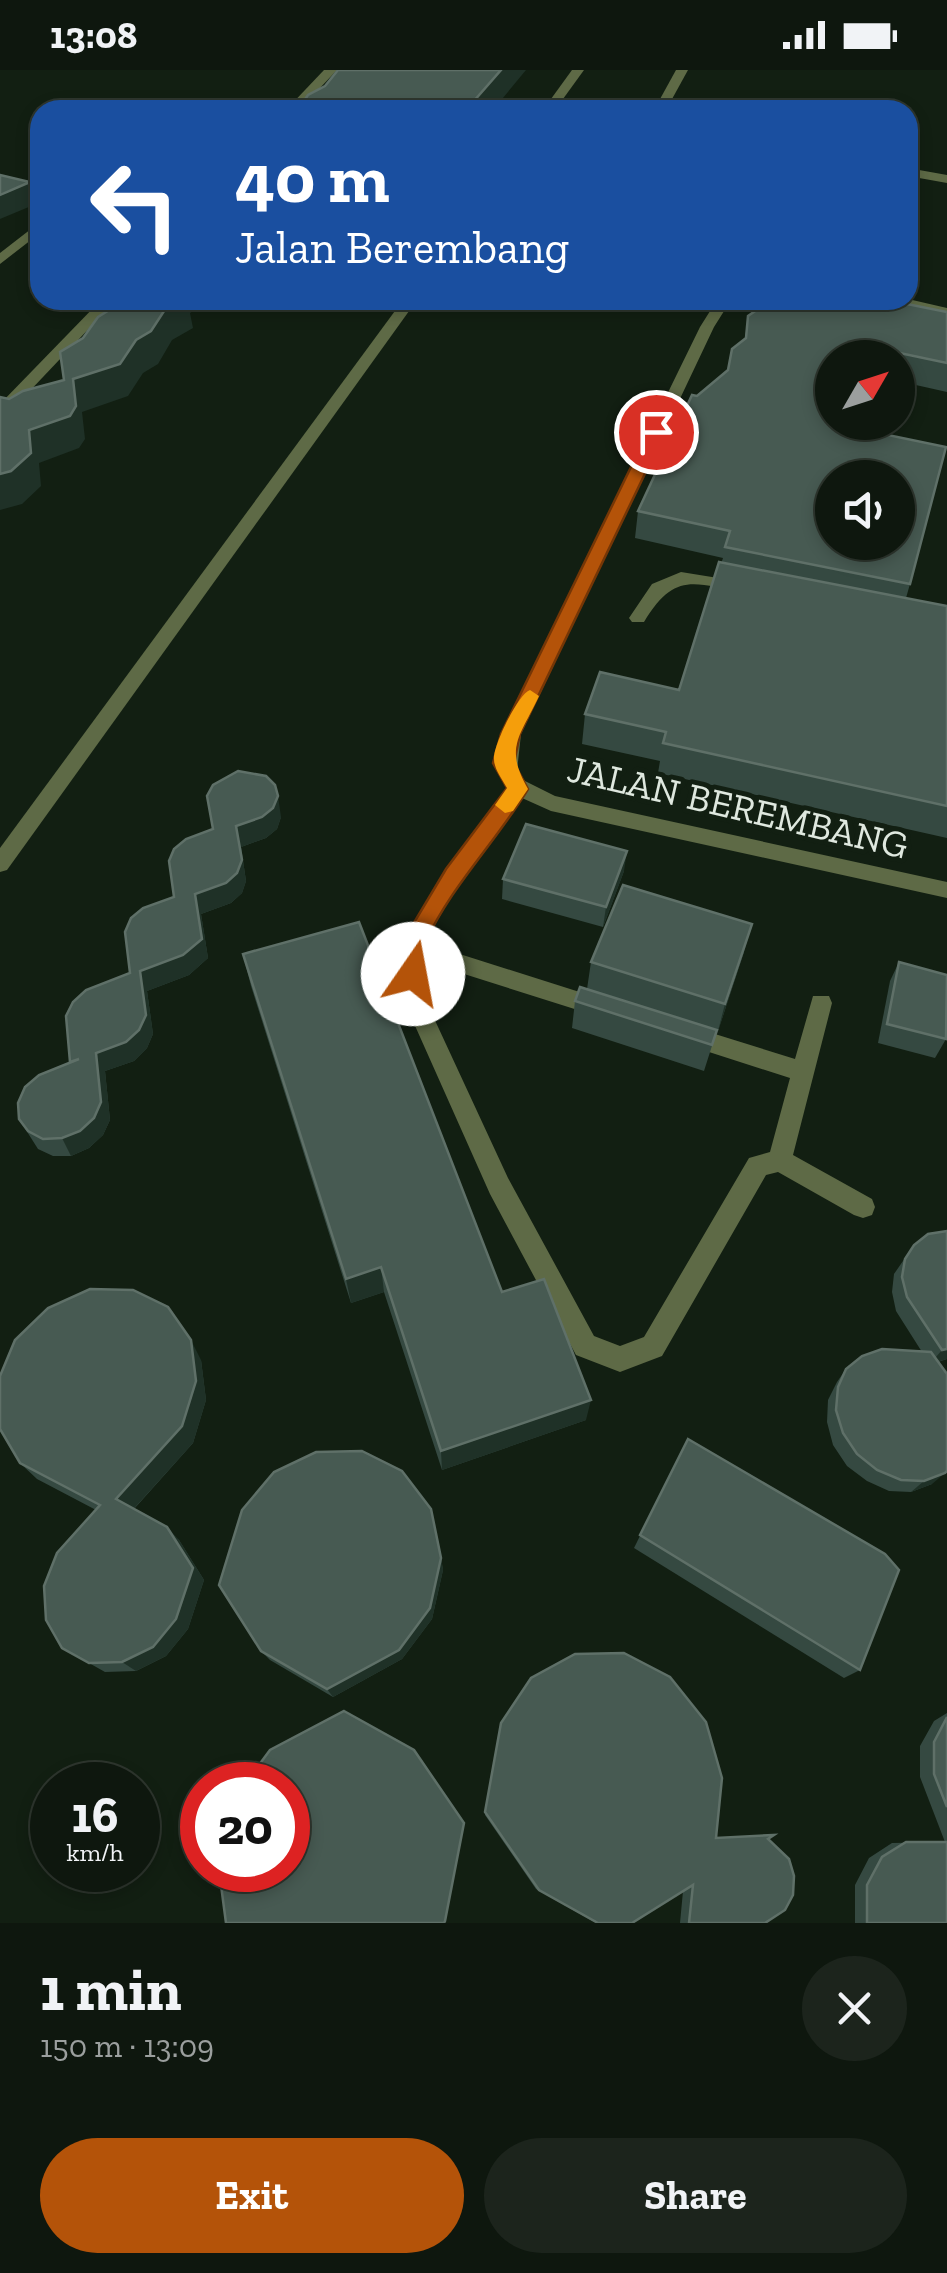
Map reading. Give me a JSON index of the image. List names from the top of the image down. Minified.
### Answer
{"streets":{"lane":["JALAN BEREMBANG"]},"north":"top right","page":{"status":"13:08","turn":["40 m","Jalan Berembang"],"speed":"16 km/h","limit":"20","heading":["1 min","150 m · 13:09"],"buttons":["Exit","Share"]}}
